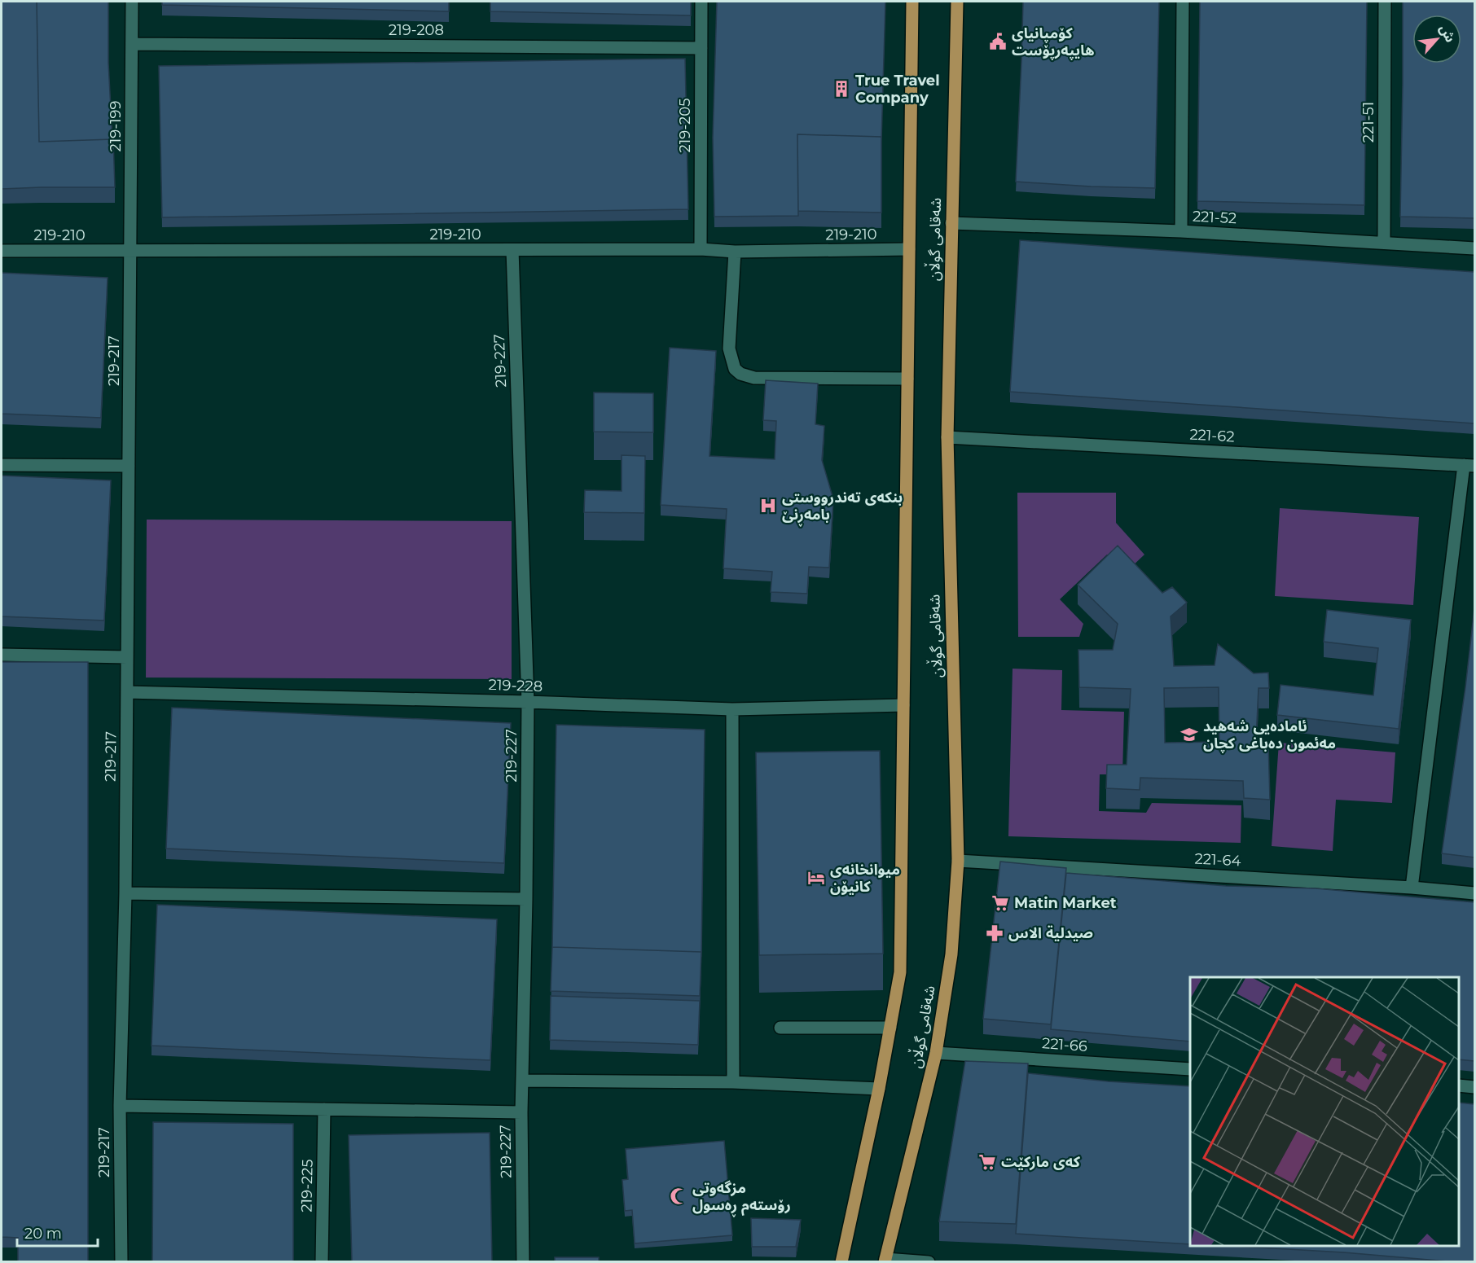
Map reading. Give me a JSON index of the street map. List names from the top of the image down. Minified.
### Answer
{"streets":{"main road":["شەقامی گوڵان"],"street":["219-208","221-51","219-205","219-199","221-52","219-210","219-217","219-227","221-62","219-228","221-64","221-66","219-225"]},"crossings":[["219-208","219-205"],["219-208","219-199"],["221-51","221-52"],["219-205","219-210"],["219-199","219-210"],["219-199","219-217"],["221-52","شەقامی گوڵان"],["219-210","شەقامی گوڵان"],["219-210","219-217"],["219-210","219-227"],["شەقامی گوڵان","221-62"],["شەقامی گوڵان","219-228"],["شەقامی گوڵان","221-64"],["شەقامی گوڵان","221-66"],["219-217","219-228"],["219-227","219-228"]],"places":{"public building":["کۆمپانیای هایپەرپۆست"],"building":["True Travel Company"],"hospital":["بنکەی تەندرووستی بامەڕنێ"],"school or university":["ئامادەیی شەهید مەئمون دەباغی کچان"],"hotel":["میوانخانەی کانیۆن"],"supermarket":["Matin Market","کەی مارکێت"],"pharmacy":["صيدلية الاس"],"mosque":["مزگەوتی رۆستەم ڕەسول"]},"scale_bar":"20 m","north":"top right"}
